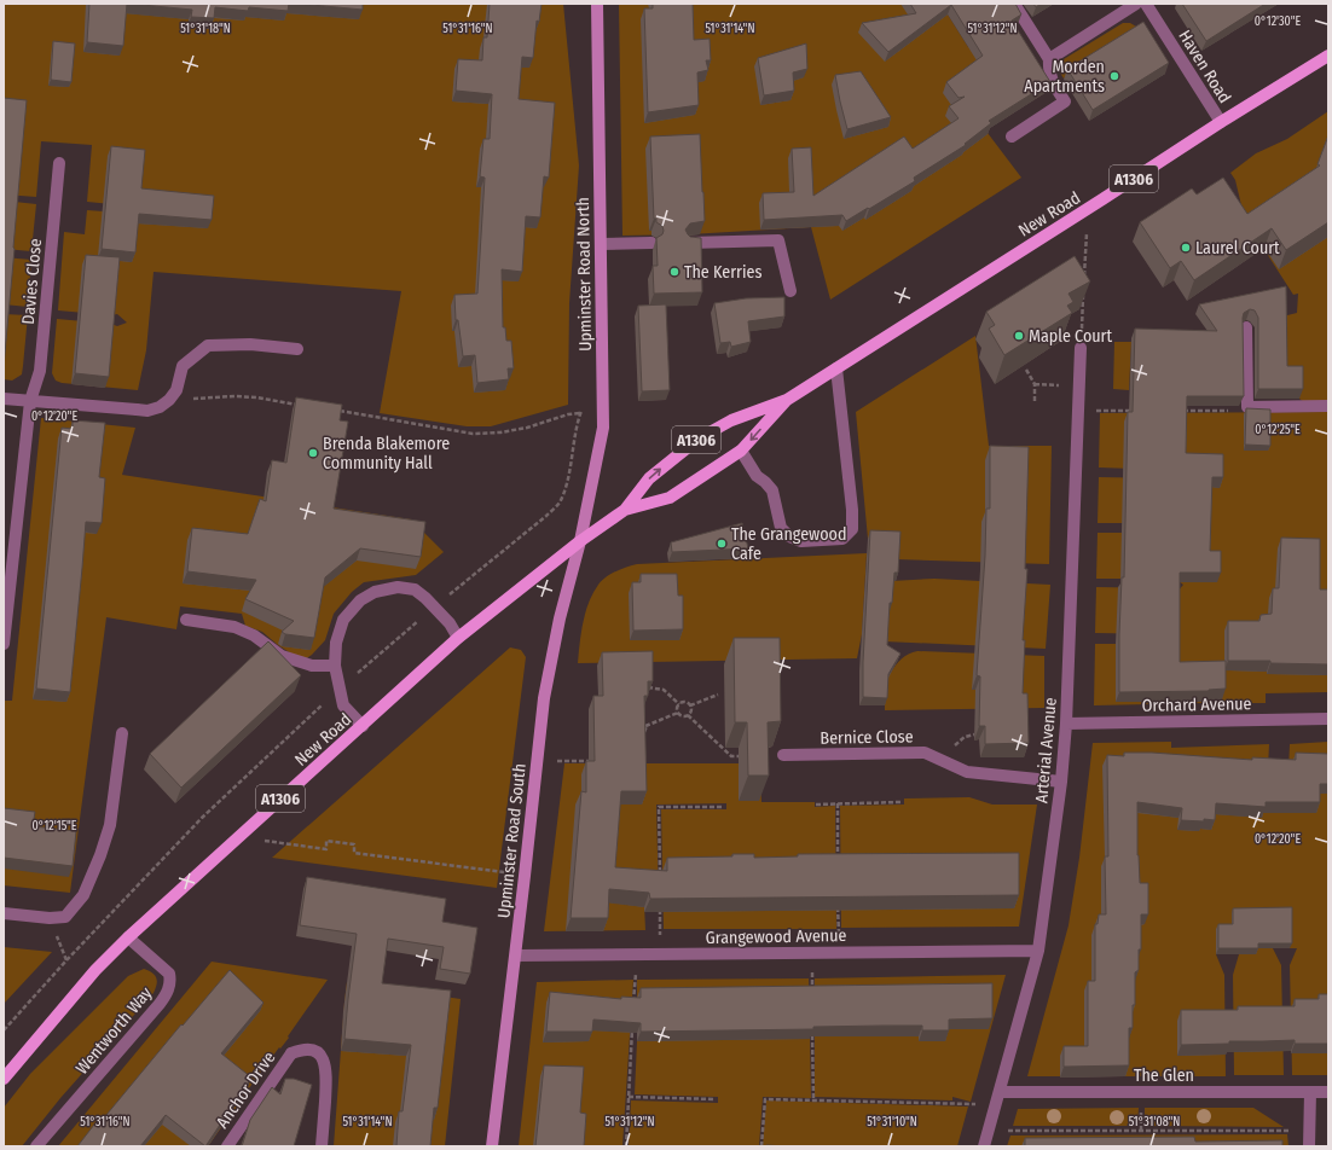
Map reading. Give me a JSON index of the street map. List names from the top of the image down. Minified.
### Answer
{"streets":{"main road":["A1306","New Road"],"street":["Haven Road","Upminster Road North","Davies Close","Orchard Avenue","Bernice Close","Arterial Avenue","Upminster Road South","Grangewood Avenue","Wentworth Way","The Glen","Anchor Drive"]},"crossings":[["Haven Road","New Road"],["New Road","Upminster Road North"],["New Road","Upminster Road South"],["New Road","Wentworth Way"],["Upminster Road North","Upminster Road South"],["Orchard Avenue","Arterial Avenue"],["Bernice Close","Arterial Avenue"],["Arterial Avenue","Grangewood Avenue"],["Arterial Avenue","The Glen"],["Upminster Road South","Grangewood Avenue"]],"places":["Morden Apartments","Laurel Court","The Kerries","Maple Court","Brenda Blakemore Community Hall","The Grangewood Cafe"],"coordinates":["0°12'30\"E","51°31'18\"N","51°31'16\"N","51°31'14\"N","51°31'12\"N","0°12'20\"E","0°12'25\"E","0°12'15\"E","51°31'10\"N","51°31'08\"N"]}
